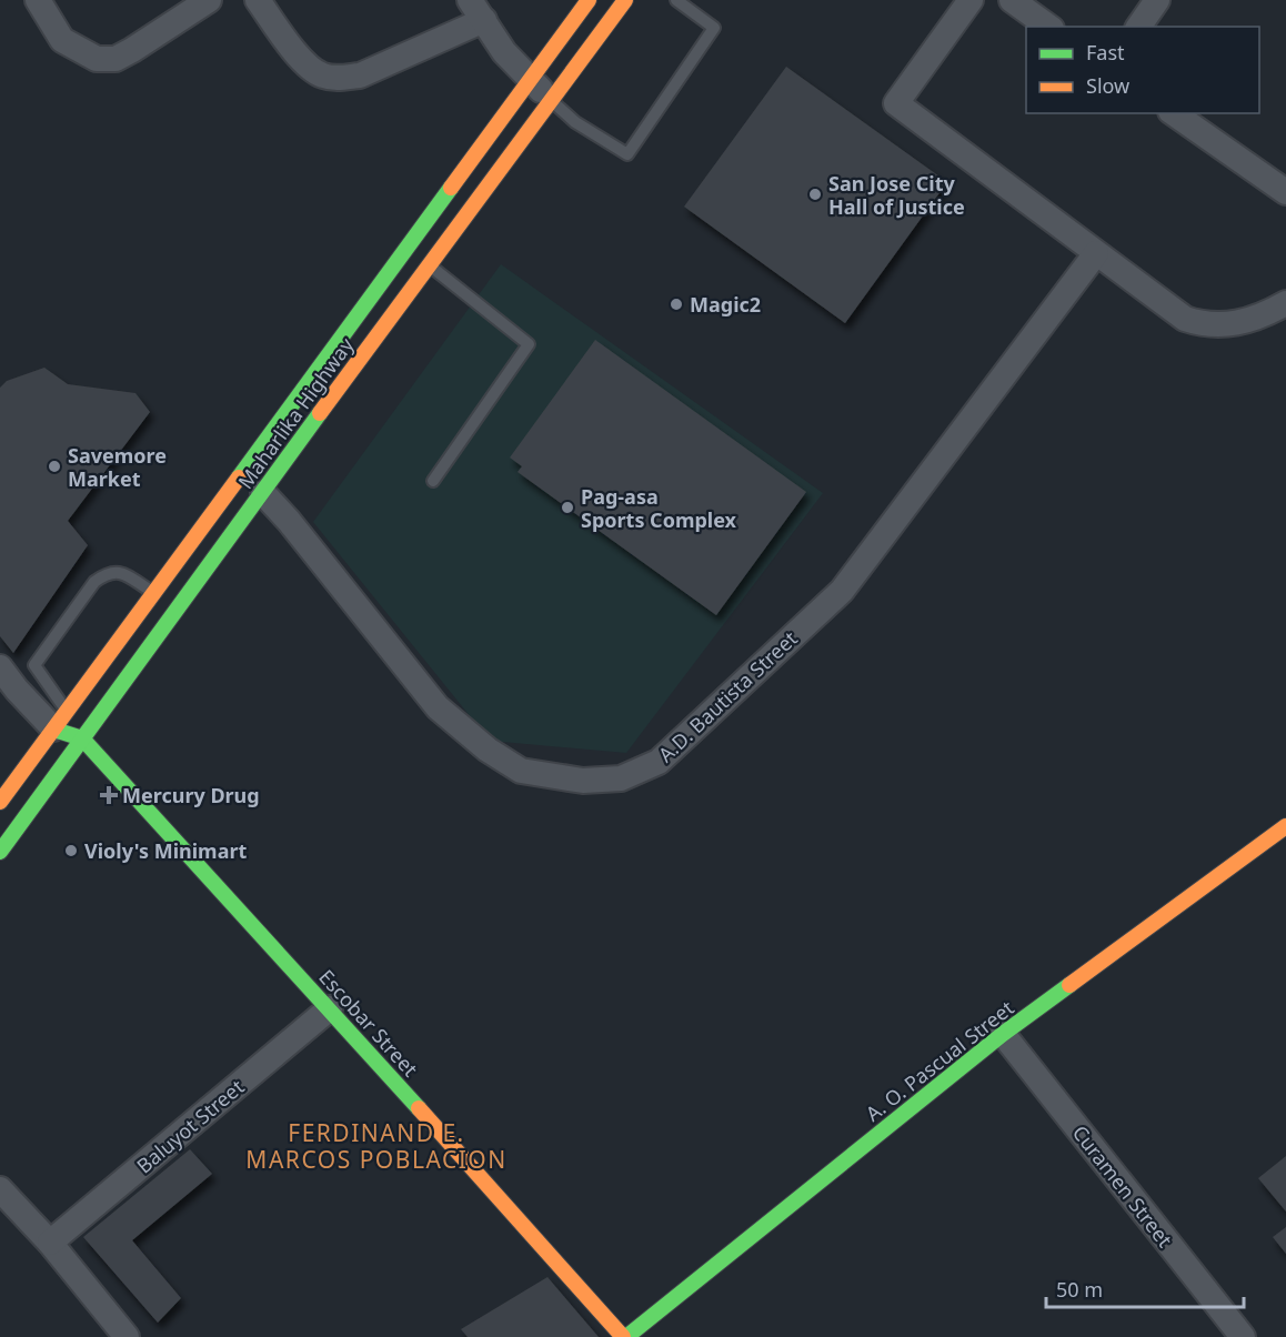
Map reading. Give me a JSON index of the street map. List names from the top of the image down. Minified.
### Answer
{"streets":{"main road":["Maharlika Highway","Escobar Street","A. O. Pascual Street"],"street":["A.D. Bautista Street","Baluyot Street","Curamen Street"]},"crossings":[["Maharlika Highway","A.D. Bautista Street"],["Maharlika Highway","Escobar Street"],["Escobar Street","A. O. Pascual Street"],["Escobar Street","Baluyot Street"],["A. O. Pascual Street","Curamen Street"]],"districts":["FERDINAND E. MARCOS POBLACION"],"places":{"other":["San Jose City Hall of Justice","Magic2","Savemore Market","Pag-asa Sports Complex","Violy's Minimart"],"health":["Mercury Drug"]},"legend":["Fast","Slow"],"scale_bar":"50 m"}
